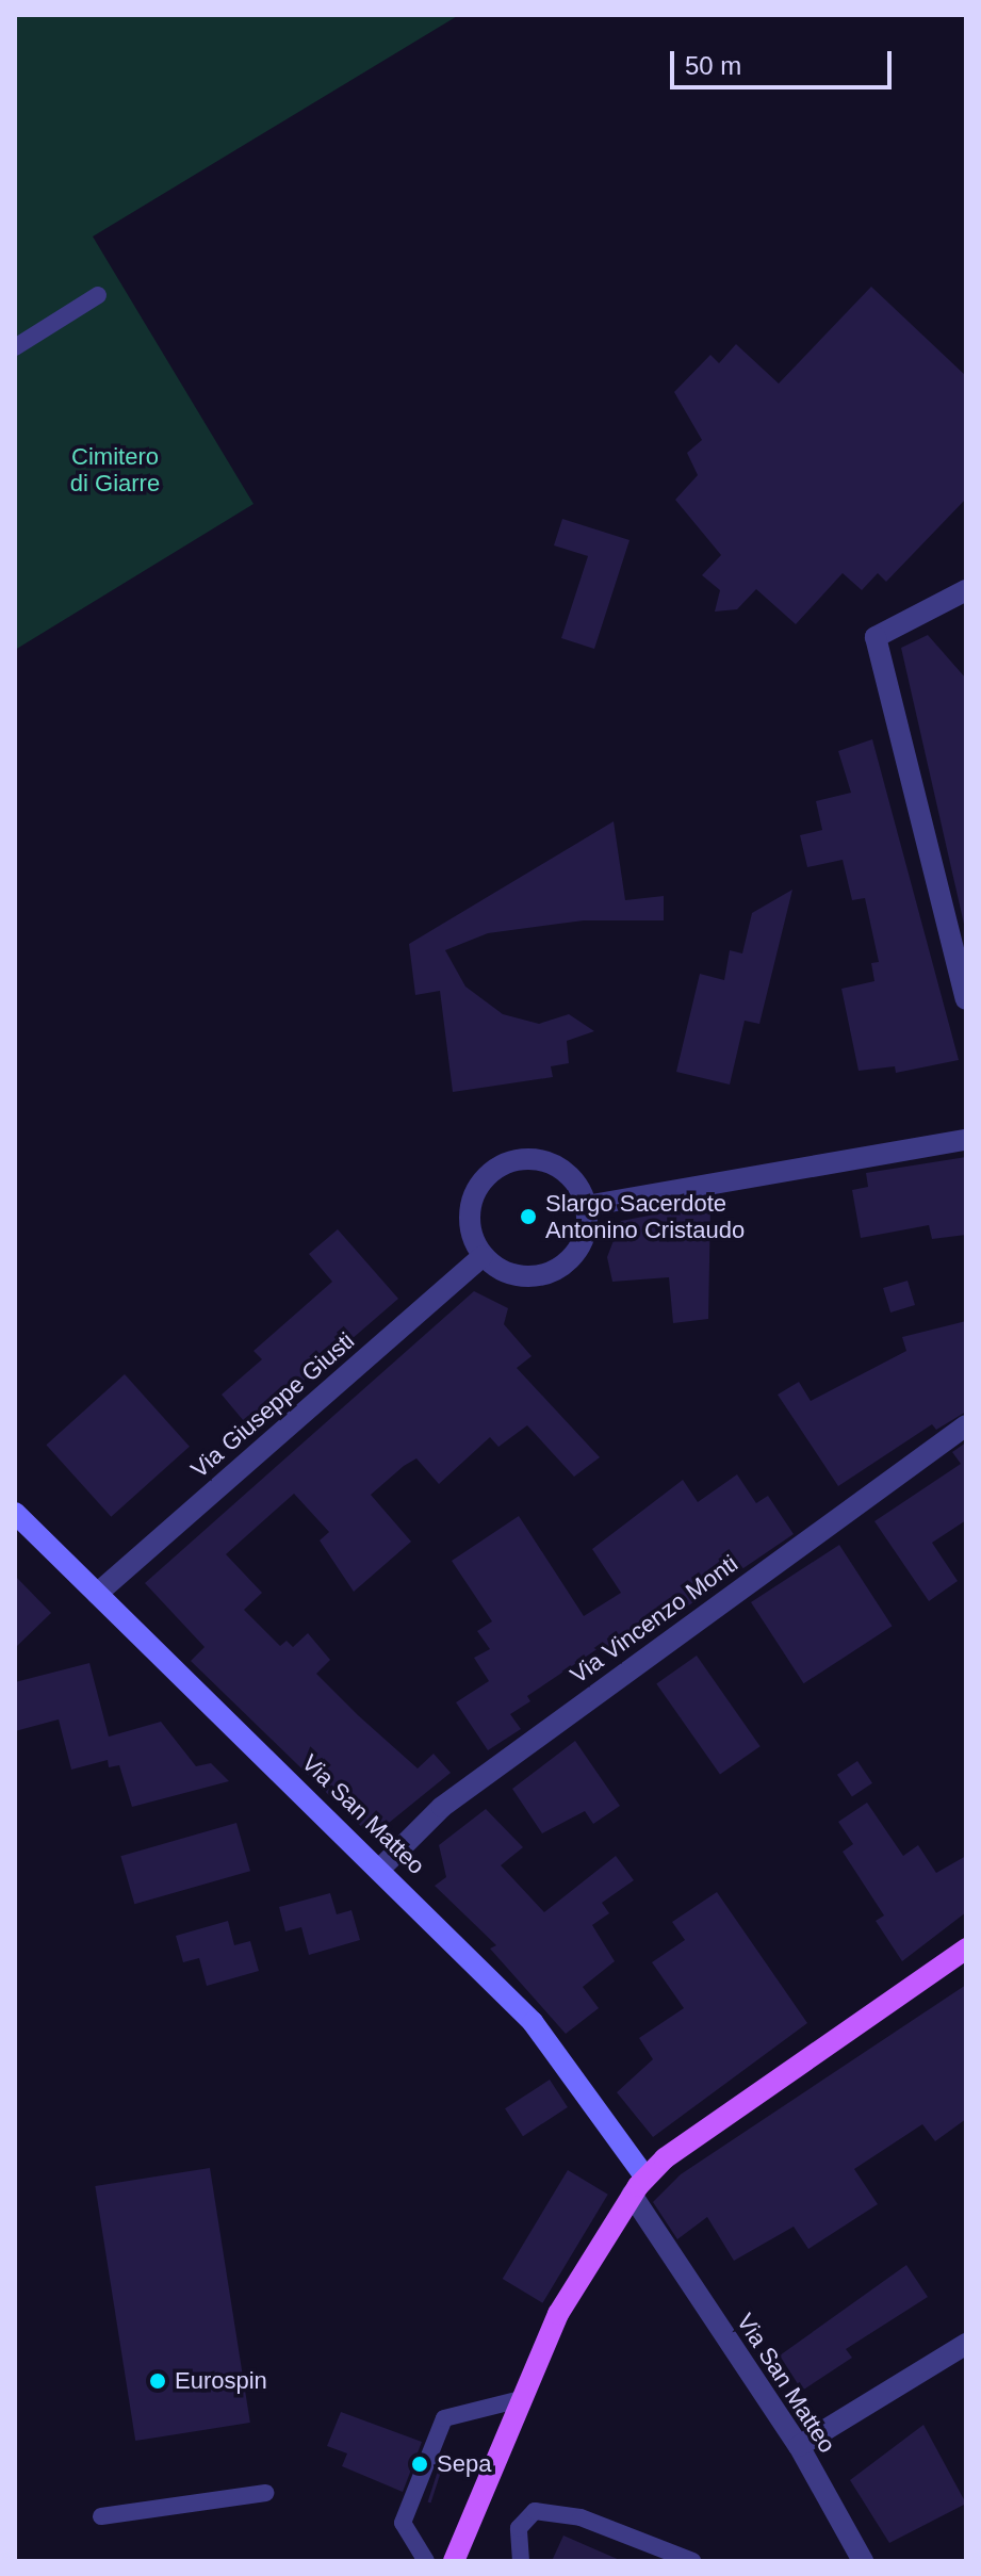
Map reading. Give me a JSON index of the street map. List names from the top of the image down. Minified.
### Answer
{"streets":{"street":["Via Giuseppe Giusti","Via Vincenzo Monti","Via San Matteo"]},"crossings":[["Via Giuseppe Giusti","Via San Matteo"],["Via Vincenzo Monti","Via San Matteo"]],"parks":["Cimitero di Giarre"],"places":["Slargo Sacerdote Antonino Cristaudo","Eurospin","Sepa"],"scale_bar":"50 m"}
